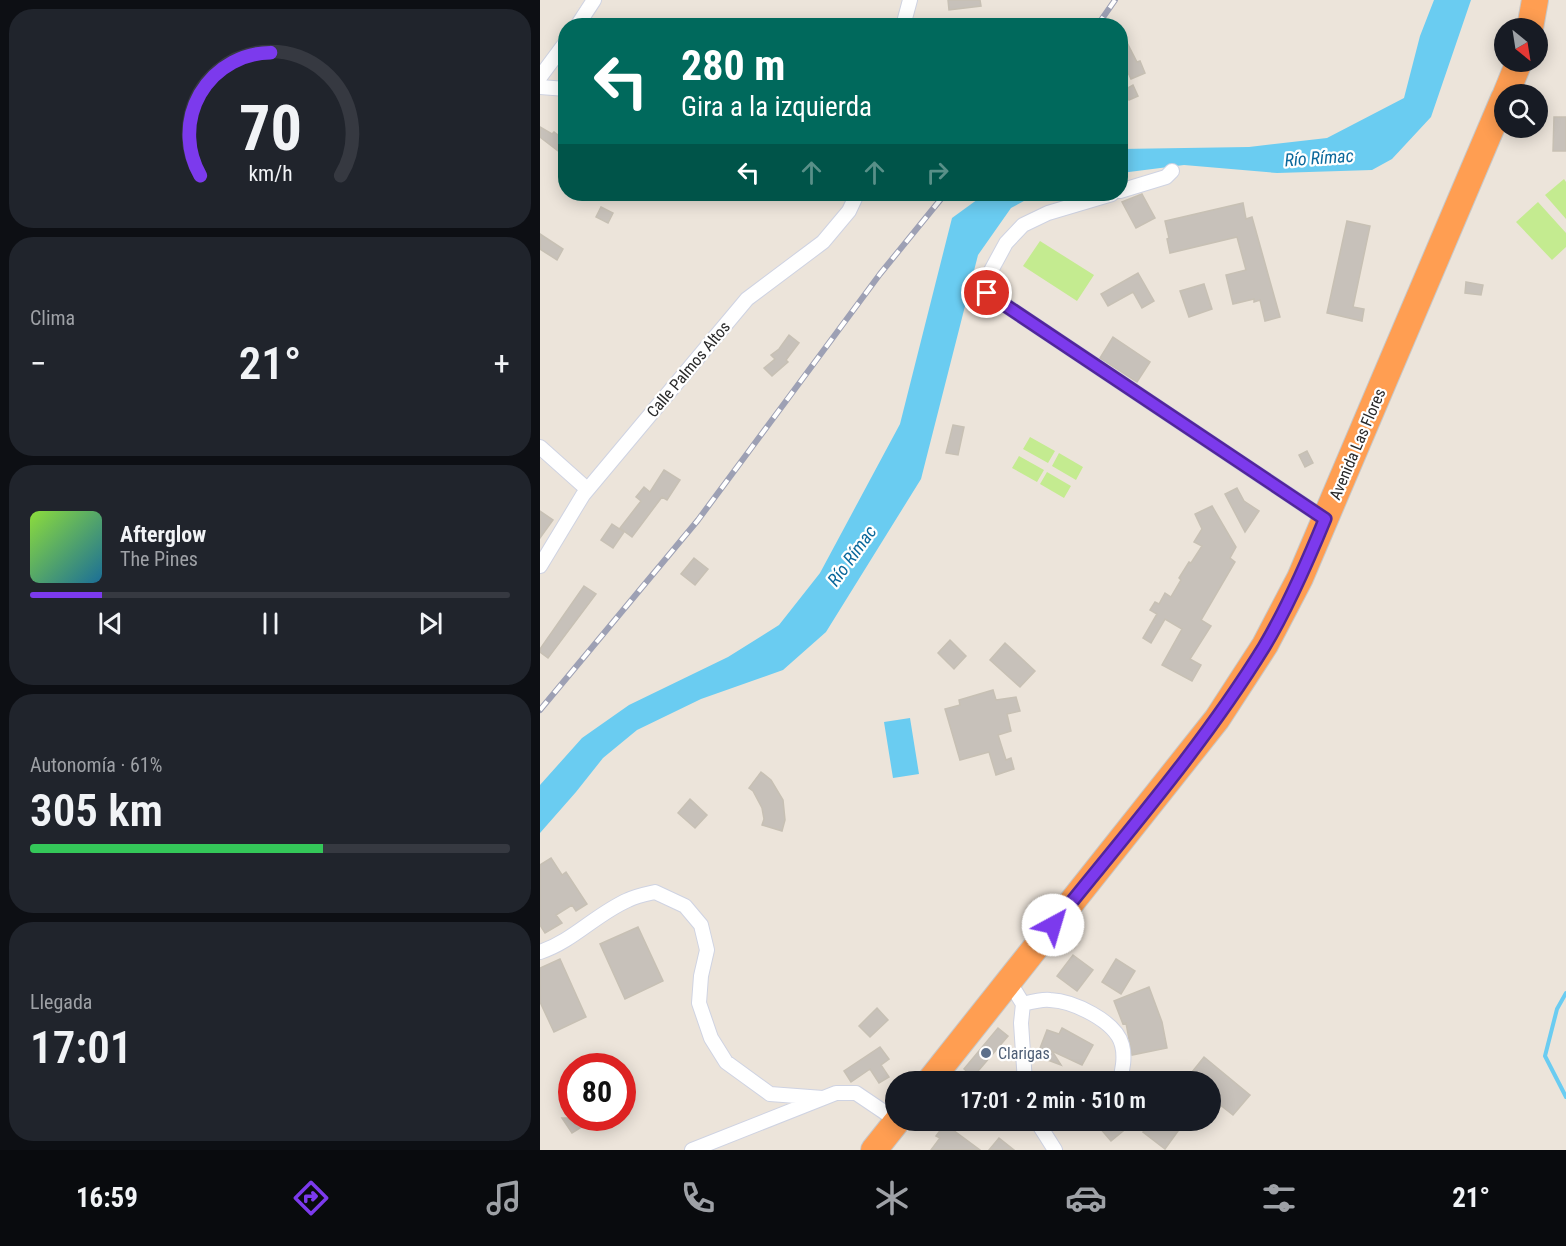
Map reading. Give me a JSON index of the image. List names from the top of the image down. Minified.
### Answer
{"streets":{"highway":["Avenida Las Flores"],"street":["Calle Palmos Altos"]},"water":["Río Rímac"],"places":["Clarigas"],"north":"bottom right","page":{"turn":["280 m","Gira a la izquierda"],"tile":["Clima",["Autonomía · 61%","305 km"],["Llegada","17:01"]],"heat":["−","21°","+"],"song":["Afterglow","The Pines"],"limit":"80","trip":"17:01 · 2 min · 510 m","tabs":["16:59","21°"],"gauge":["70","km/h"]}}
